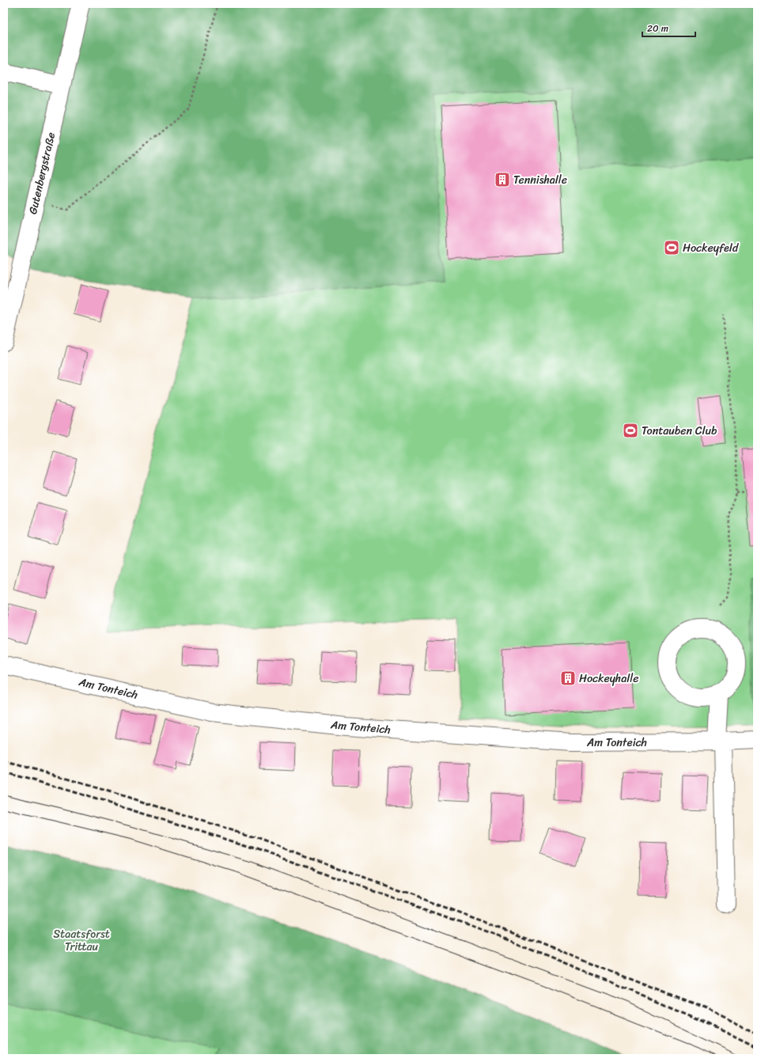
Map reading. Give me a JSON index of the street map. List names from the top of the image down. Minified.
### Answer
{"streets":{"street":["Gutenbergstraße","Am Tonteich"]},"parks":["Staatsforst Trittau"],"places":{"building":["Tennishalle","Hockeyhalle"],"sports":["Hockeyfeld","Tontauben Club"]},"scale_bar":"20 m"}
